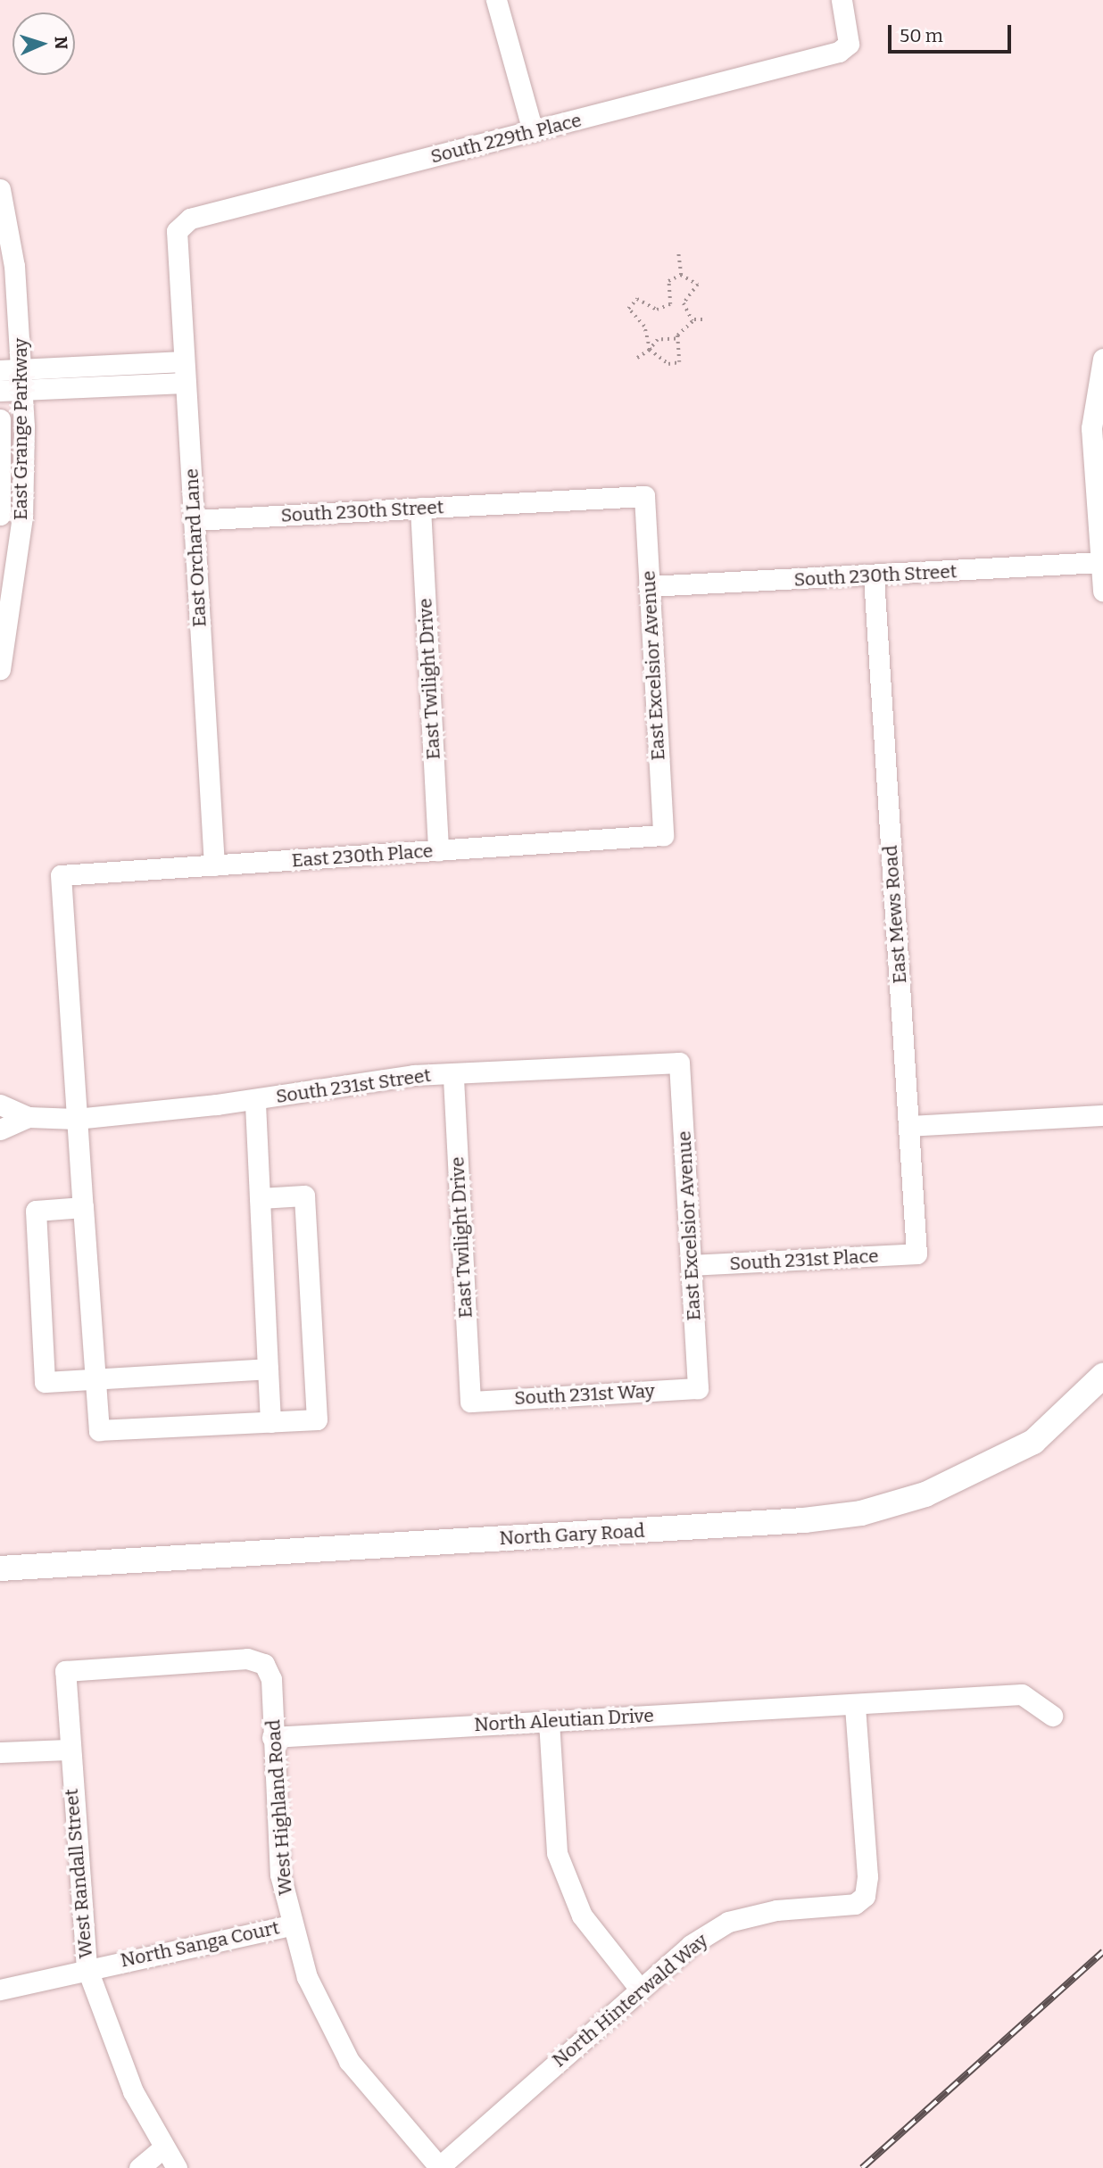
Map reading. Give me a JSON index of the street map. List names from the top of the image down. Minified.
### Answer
{"streets":{"main road":["North Gary Road"],"street":["South 229th Place","East Grange Parkway","South 230th Street","East Orchard Lane","East Excelsior Avenue","East Twilight Drive","East 230th Place","East Mews Road","South 231st Street","South 231st Place","South 231st Way","North Aleutian Drive","West Highland Road","West Randall Street","North Sanga Court","North Hinterwald Way"]},"crossings":[["South 229th Place","East Orchard Lane"],["South 230th Street","East Orchard Lane"],["South 230th Street","East Excelsior Avenue"],["South 230th Street","East Twilight Drive"],["South 230th Street","East Mews Road"],["East Orchard Lane","East 230th Place"],["East Excelsior Avenue","East 230th Place"],["East Excelsior Avenue","South 231st Street"],["East Excelsior Avenue","South 231st Place"],["East Excelsior Avenue","South 231st Way"],["East Twilight Drive","East 230th Place"],["East Twilight Drive","South 231st Street"],["East Twilight Drive","South 231st Way"],["East 230th Place","South 231st Street"],["East Mews Road","South 231st Place"],["North Aleutian Drive","West Highland Road"],["North Aleutian Drive","North Hinterwald Way"],["West Highland Road","West Randall Street"],["West Highland Road","North Sanga Court"],["West Highland Road","North Hinterwald Way"],["West Randall Street","North Sanga Court"]],"scale_bar":"50 m","north":"right"}
